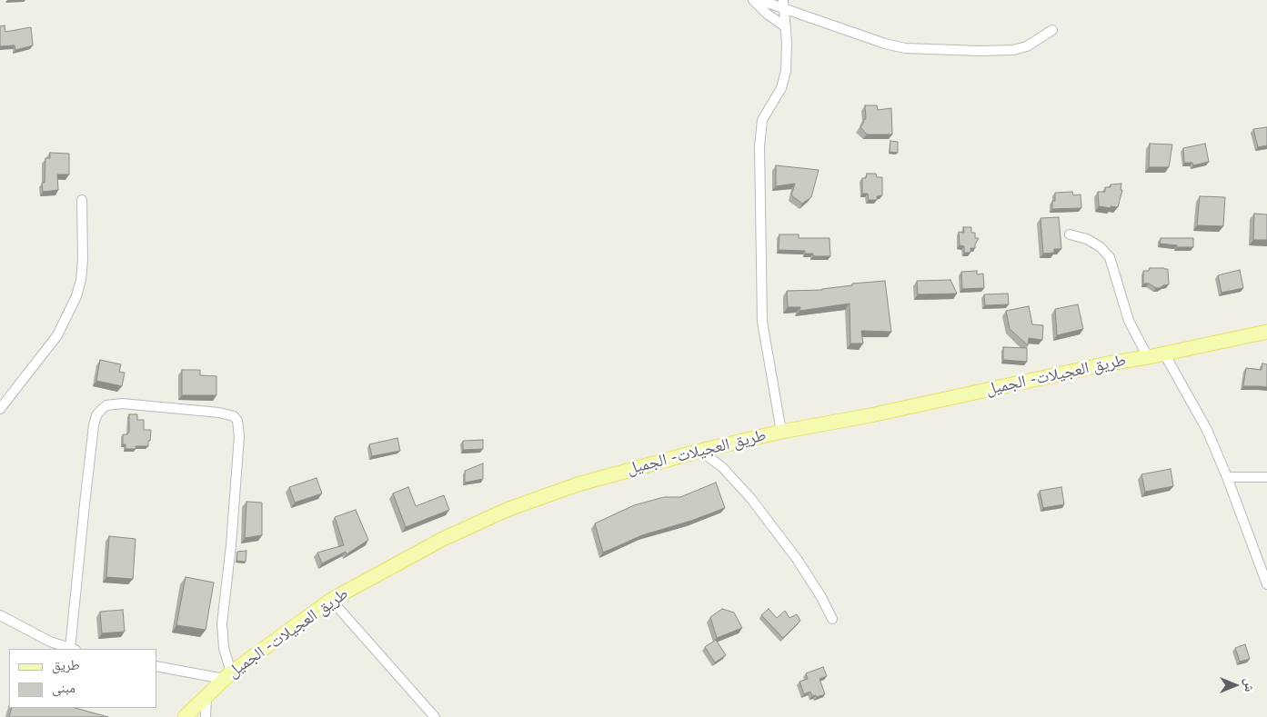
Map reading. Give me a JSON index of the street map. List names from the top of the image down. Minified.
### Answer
{"streets":{"main road":["طريق العجيلات- الجميل"]},"legend":["طريق","مبنى"],"north":"right"}
